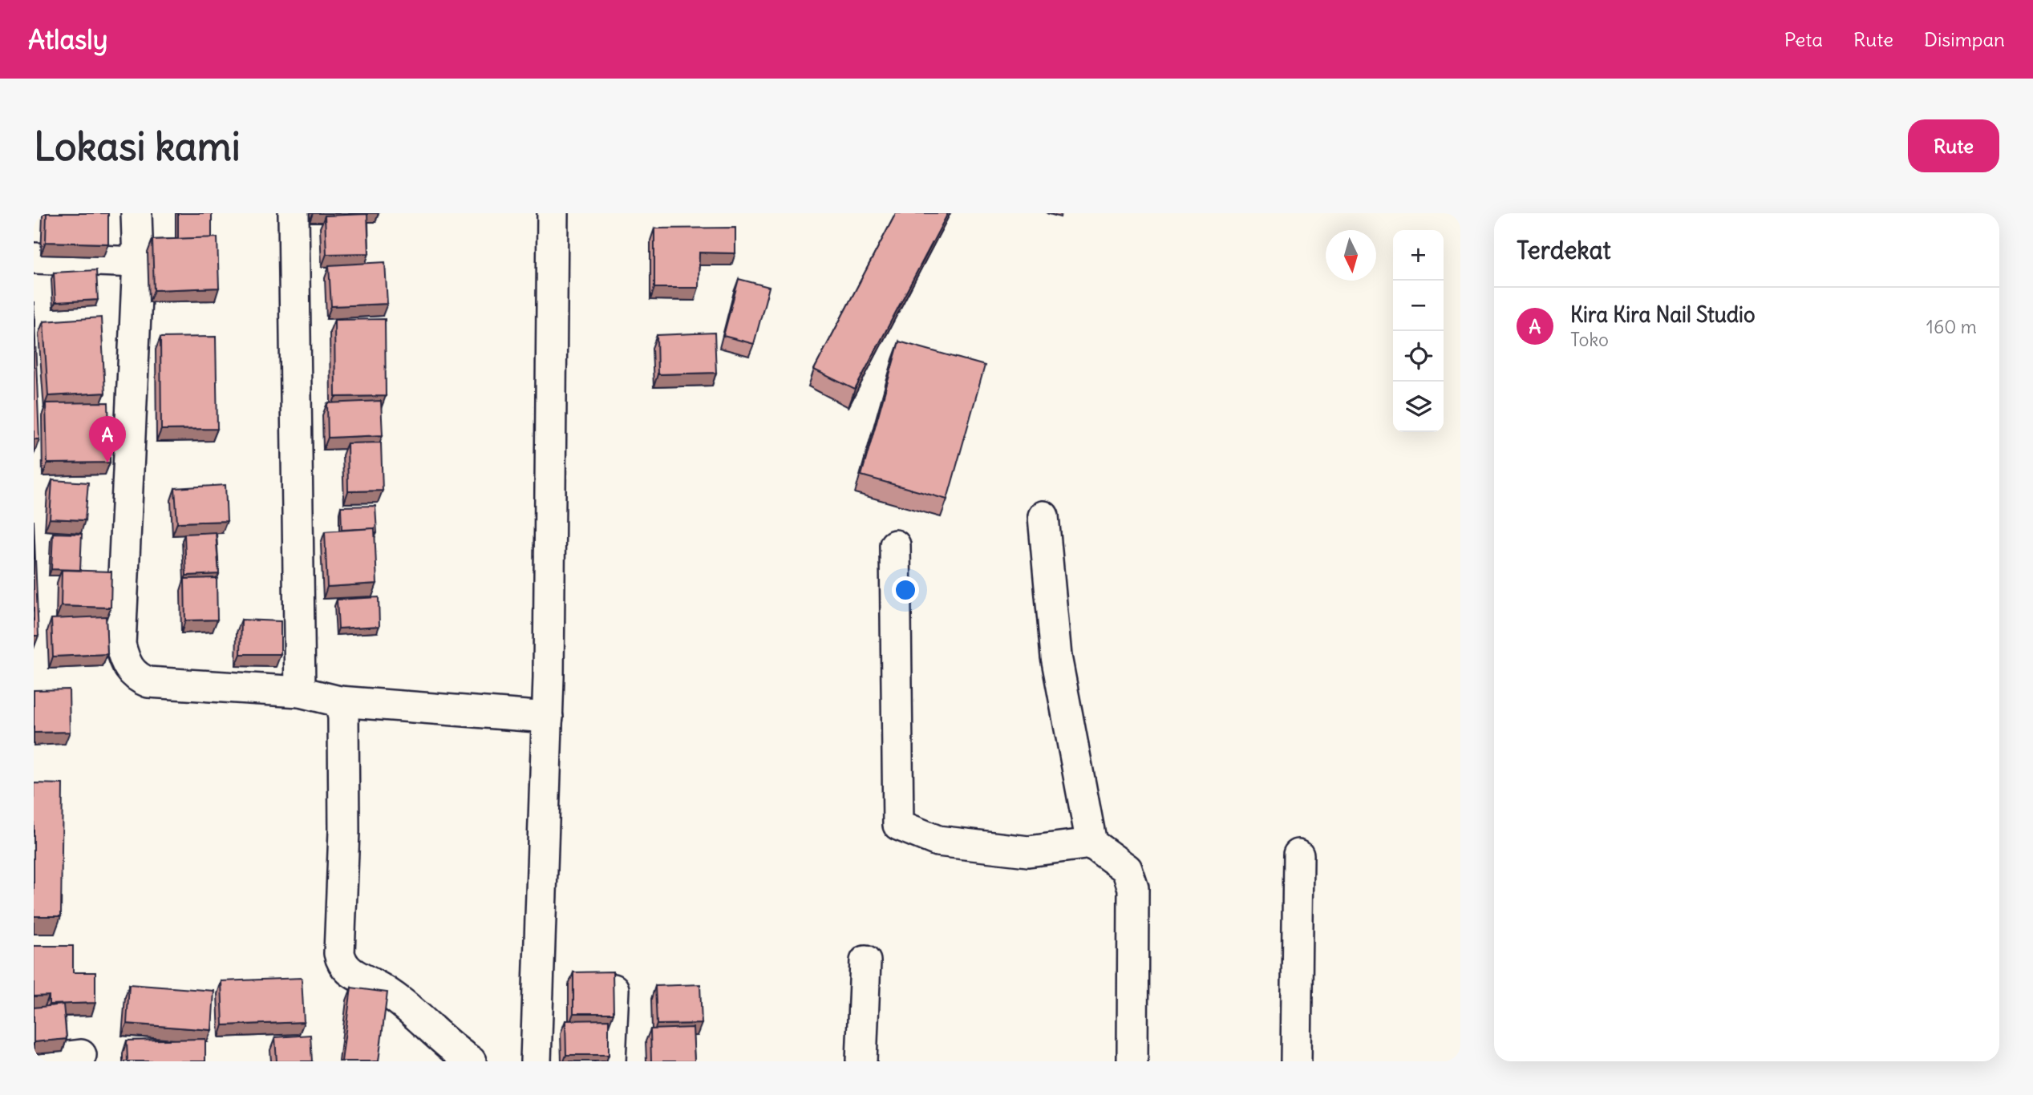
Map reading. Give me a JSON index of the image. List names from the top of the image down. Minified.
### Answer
{"north":"bottom","page":{"header":"Atlasly","nav":["Peta","Rute","Disimpan"],"buttons":"Rute","title":"Lokasi kami","heading":"Terdekat","map_buttons":["+","−"],"list":[{"mark":"A","name":"Kira Kira Nail Studio","note":"Toko","value":"160 m"}],"pins":"A"}}
